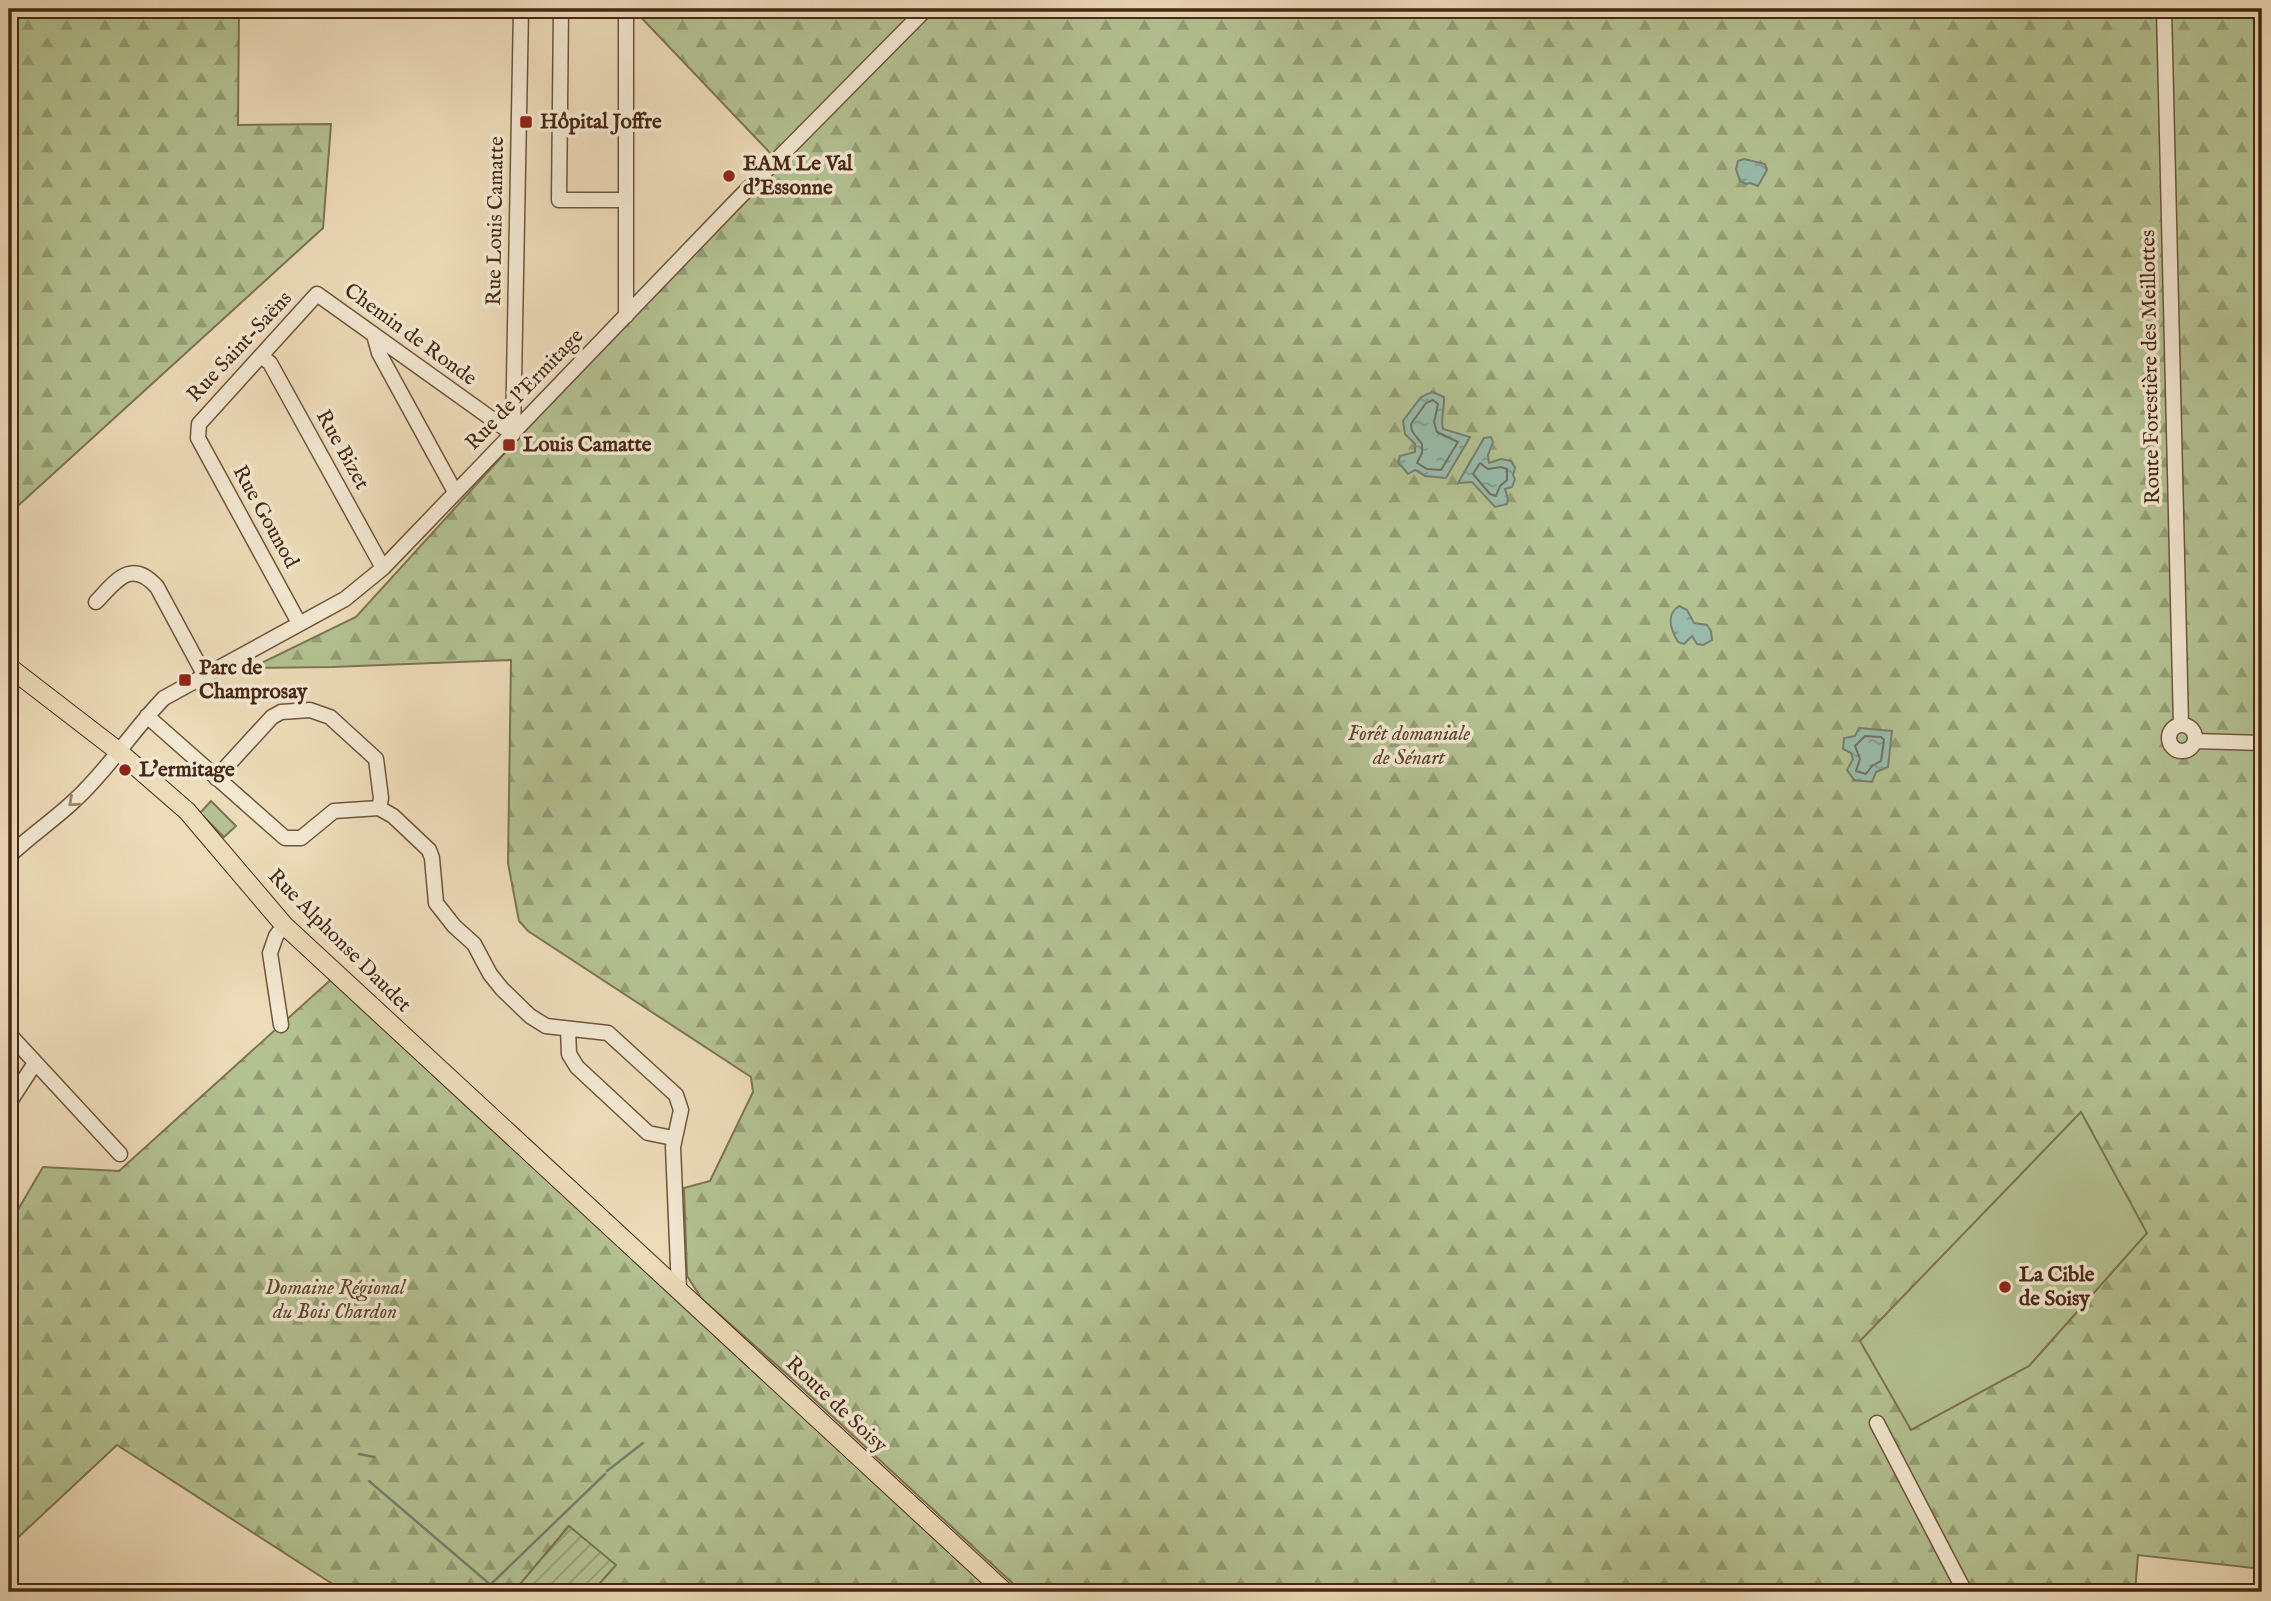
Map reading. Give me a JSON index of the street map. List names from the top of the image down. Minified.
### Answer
{"streets":{"main road":["Rue Alphonse Daudet","Route de Soisy"],"street":["Rue Louis Camatte","Chemin de Ronde","Rue Saint-Saëns","Route Forestière des Meillottes","Rue de l'Ermitage","Rue Bizet","Rue Gounod"]},"crossings":[["Rue Louis Camatte","Chemin de Ronde"],["Rue Louis Camatte","Rue de l'Ermitage"],["Chemin de Ronde","Rue Saint-Saëns"],["Chemin de Ronde","Rue de l'Ermitage"],["Rue Saint-Saëns","Rue Bizet"],["Rue Saint-Saëns","Rue Gounod"],["Rue de l'Ermitage","Rue Bizet"],["Rue de l'Ermitage","Rue Gounod"],["Rue de l'Ermitage","Rue Alphonse Daudet"],["Rue Alphonse Daudet","Route de Soisy"]],"parks":["Forêt domaniale de Sénart","Domaine Régional du Bois Chardon"],"places":{"transit":["Hôpital Joffre","Louis Camatte","Parc de Champrosay"],"other":["EAM Le Val d'Essonne","L'ermitage","La Cible de Soisy"]}}
